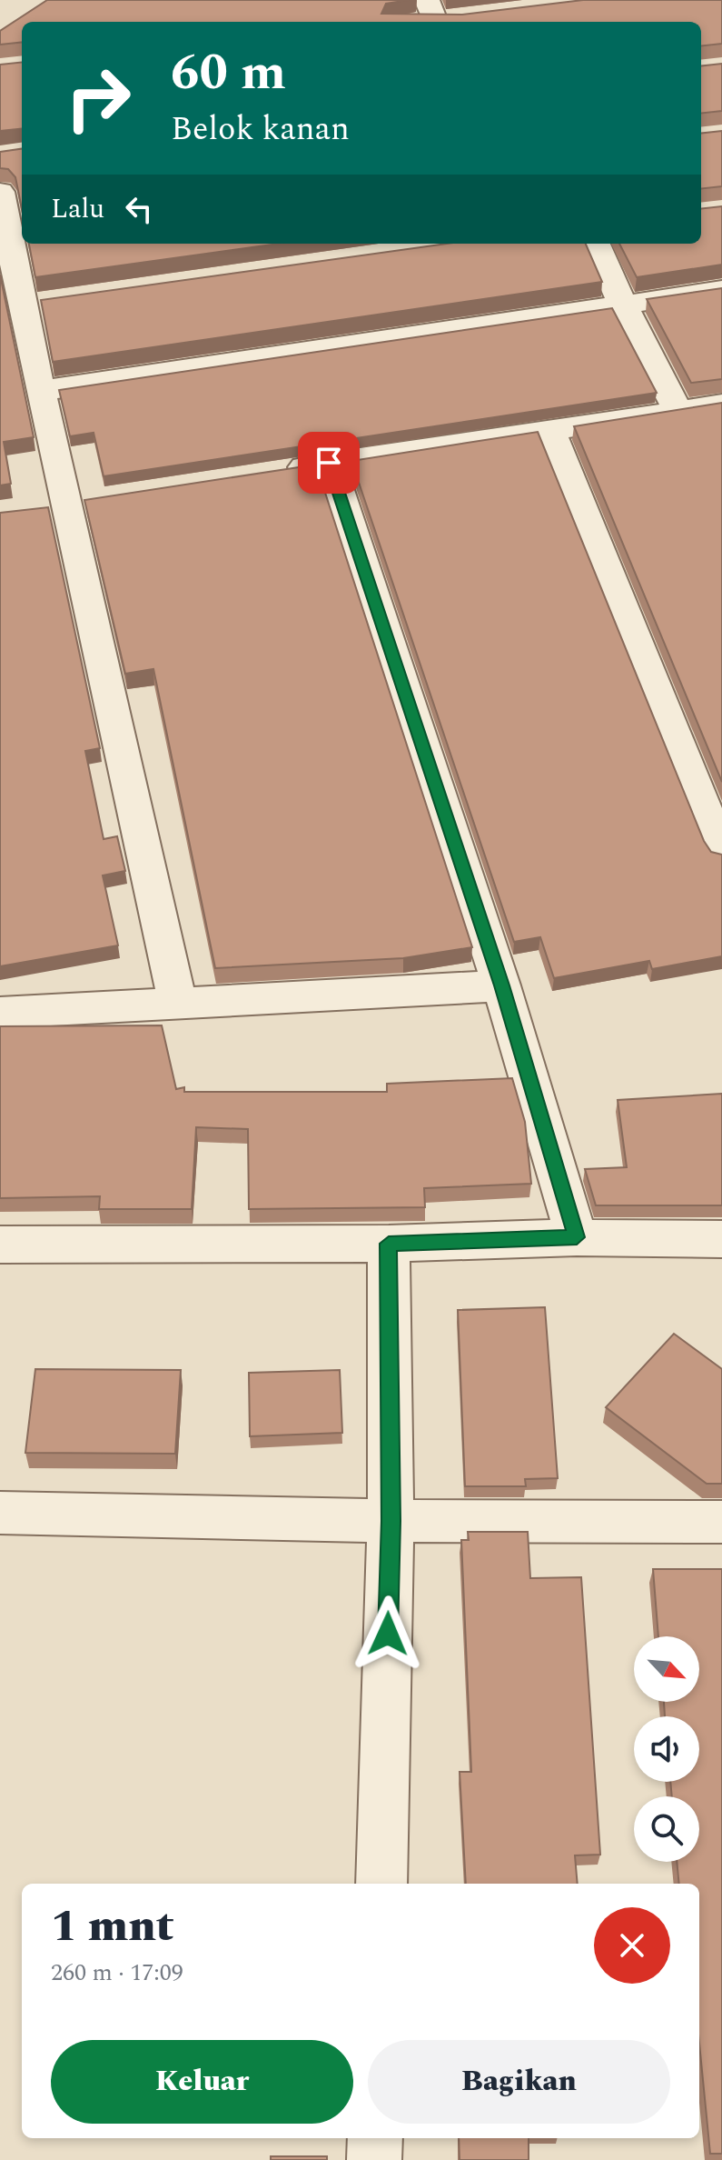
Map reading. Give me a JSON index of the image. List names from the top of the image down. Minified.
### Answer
{"north":"bottom right","page":{"turn":["60 m","Belok kanan"],"then":"Lalu","heading":["1 mnt","260 m · 17:09"],"buttons":["Keluar","Bagikan"]}}
